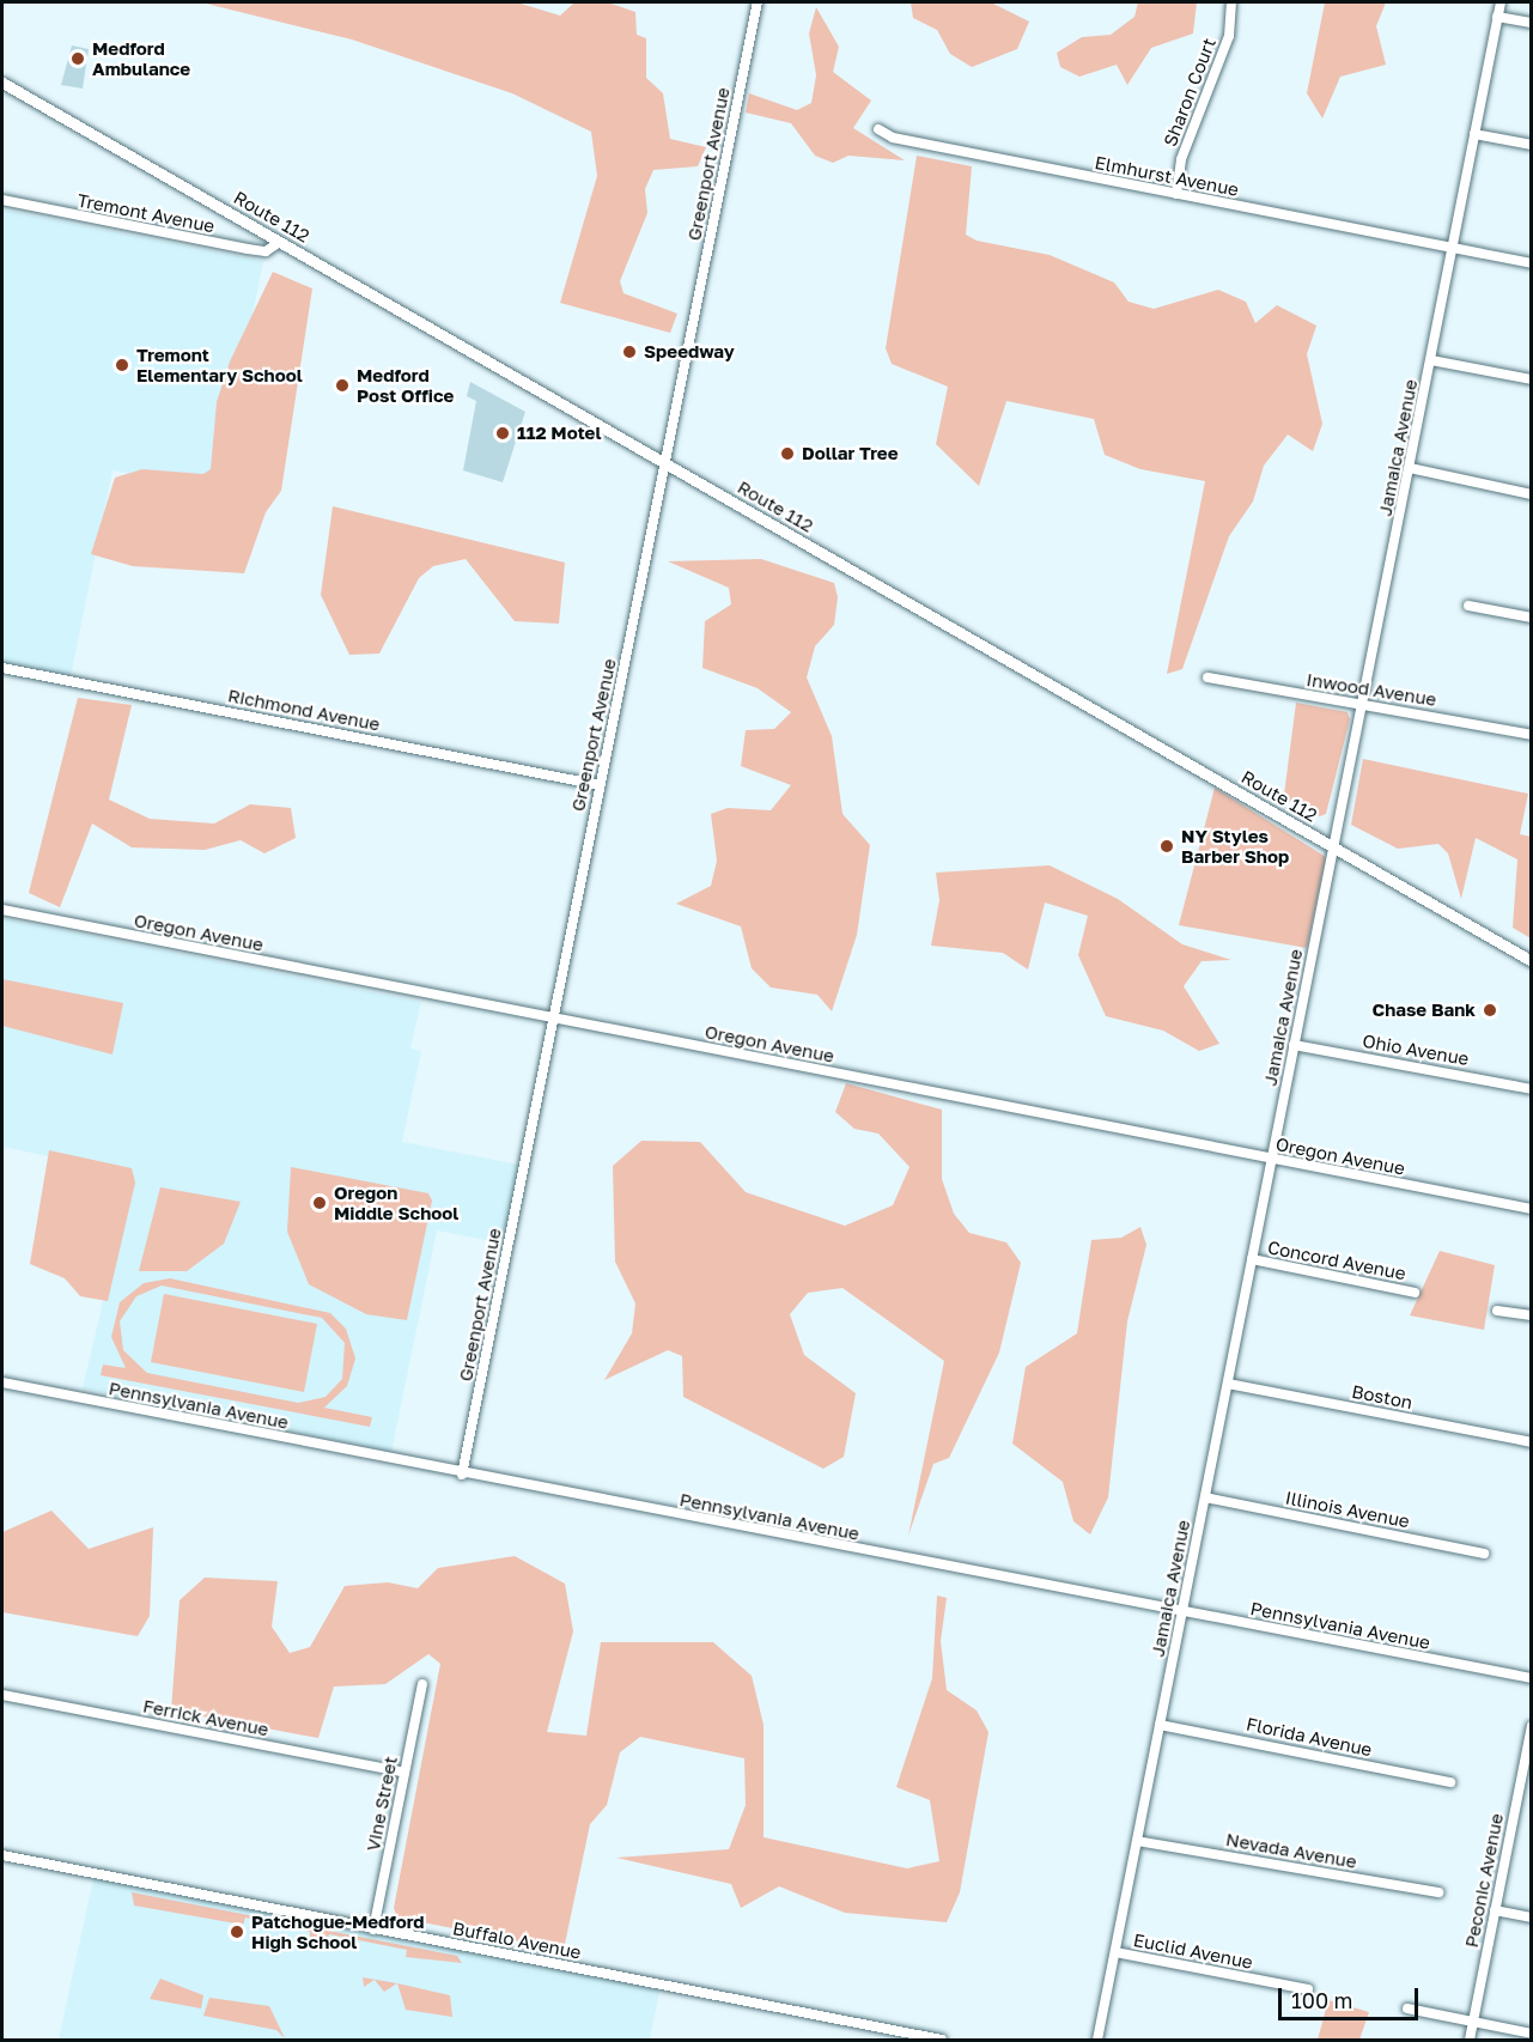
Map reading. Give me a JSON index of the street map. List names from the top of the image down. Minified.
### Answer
{"streets":{"main road":["Route 112"],"street":["Sharon Court","Greenport Avenue","Elmhurst Avenue","Tremont Avenue","Jamaica Avenue","Inwood Avenue","Richmond Avenue","Oregon Avenue","Ohio Avenue","Concord Avenue","Boston","Pennsylvania Avenue","Illinois Avenue","Ferrick Avenue","Florida Avenue","Vine Street","Nevada Avenue","Peconic Avenue","Buffalo Avenue","Euclid Avenue"]},"crossings":[["Sharon Court","Elmhurst Avenue"],["Greenport Avenue","Route 112"],["Greenport Avenue","Richmond Avenue"],["Greenport Avenue","Oregon Avenue"],["Greenport Avenue","Pennsylvania Avenue"],["Elmhurst Avenue","Jamaica Avenue"],["Tremont Avenue","Route 112"],["Route 112","Jamaica Avenue"],["Jamaica Avenue","Inwood Avenue"],["Jamaica Avenue","Oregon Avenue"],["Jamaica Avenue","Ohio Avenue"],["Jamaica Avenue","Concord Avenue"],["Jamaica Avenue","Boston"],["Jamaica Avenue","Pennsylvania Avenue"],["Jamaica Avenue","Illinois Avenue"],["Jamaica Avenue","Florida Avenue"],["Jamaica Avenue","Nevada Avenue"],["Jamaica Avenue","Euclid Avenue"],["Ferrick Avenue","Vine Street"],["Vine Street","Buffalo Avenue"]],"places":["Medford Ambulance","Speedway","Tremont Elementary School","Medford Post Office","112 Motel","Dollar Tree","NY Styles Barber Shop","Chase Bank","Oregon Middle School","Patchogue-Medford High School"],"scale_bar":"100 m"}
